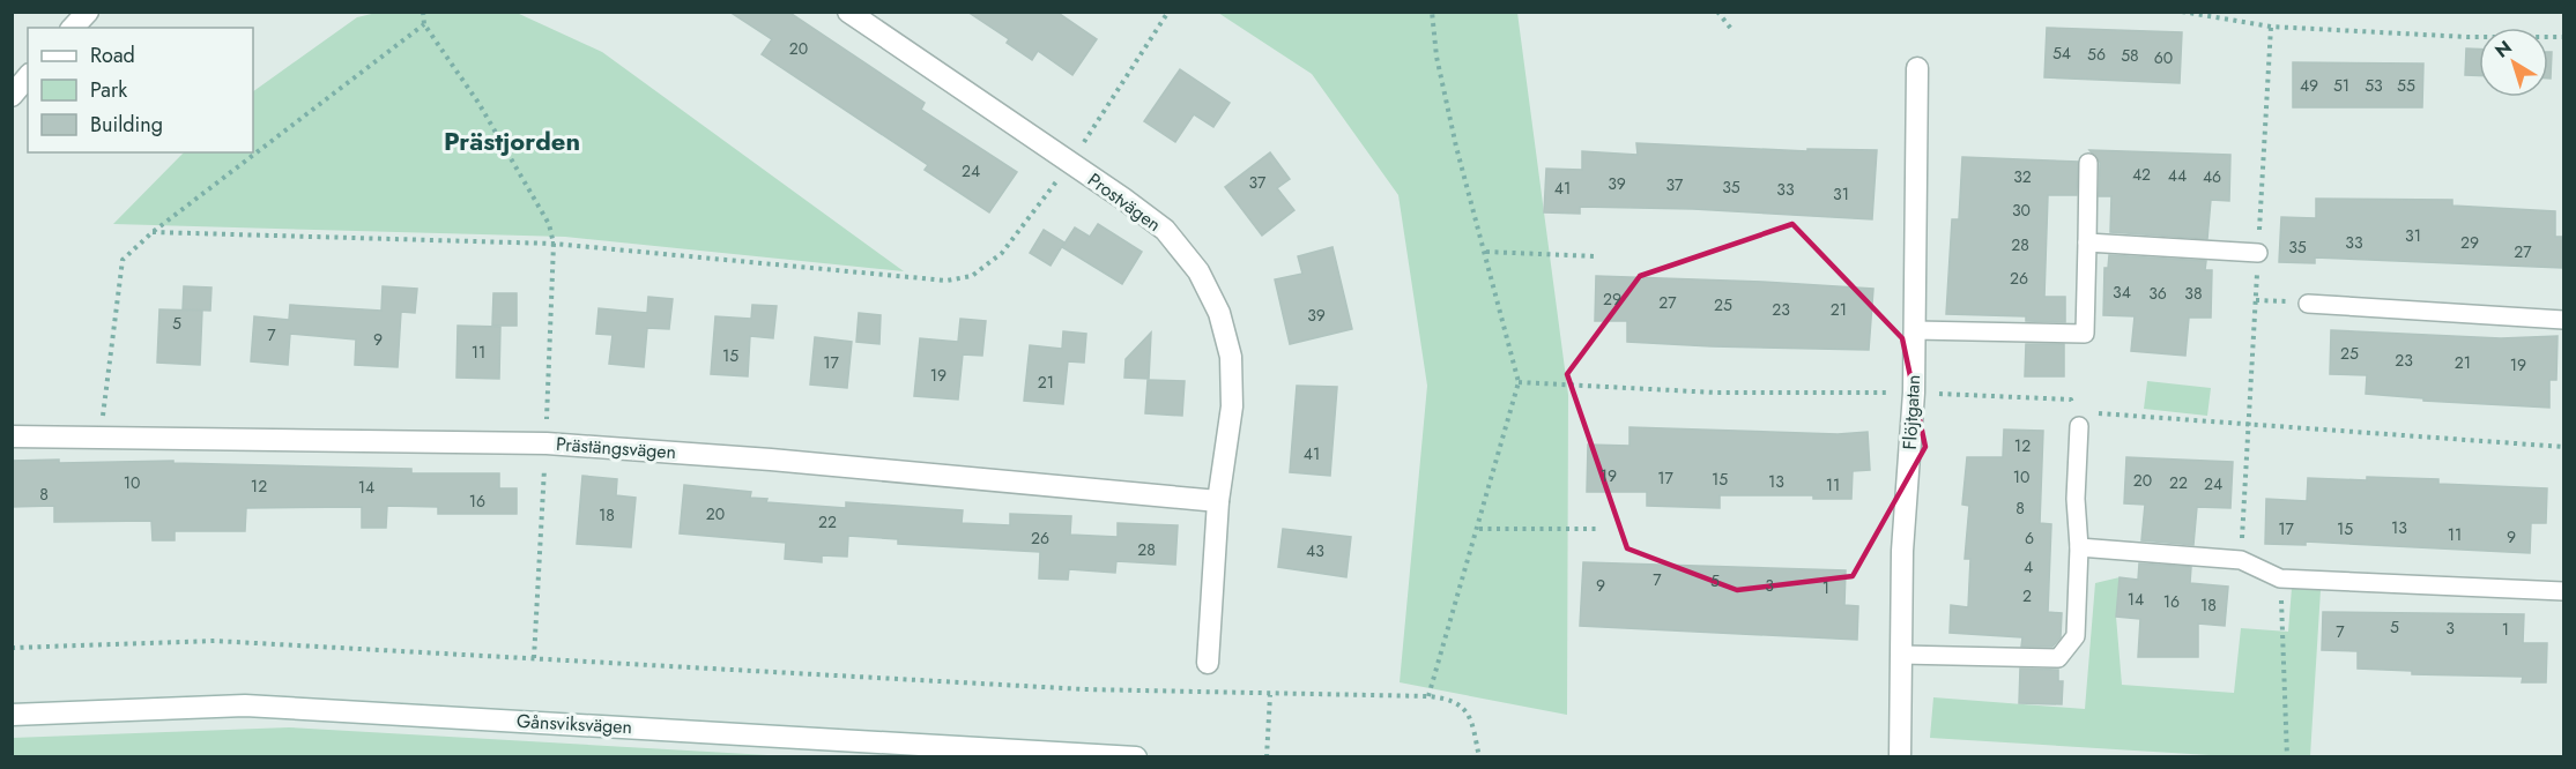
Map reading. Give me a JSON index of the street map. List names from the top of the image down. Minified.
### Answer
{"streets":{"street":["Prostvägen","Flöjtgatan","Prästängsvägen","Gånsviksvägen"]},"crossings":[["Prostvägen","Prästängsvägen"]],"districts":["Prästjorden"],"house_numbers":["20","54","56","58","60","49","51","53","55","24","42","44","32","46","37","39","37","35","41","33","31","30","31","33","29","28","35","27","26","34","36","38","29","27","25","23","21","39","5","7","9","11","25","15","23","17","21","19","19","21","12","41","19","10","17","15","20","13","10","22","24","11","12","14","8","16","8","20","18","22","13","17","15","11","9","26","6","28","43","4","7","5","9","3","1","2","14","16","18","5","3","1","7"],"legend":["Road","Park","Building"],"north":"top left"}
